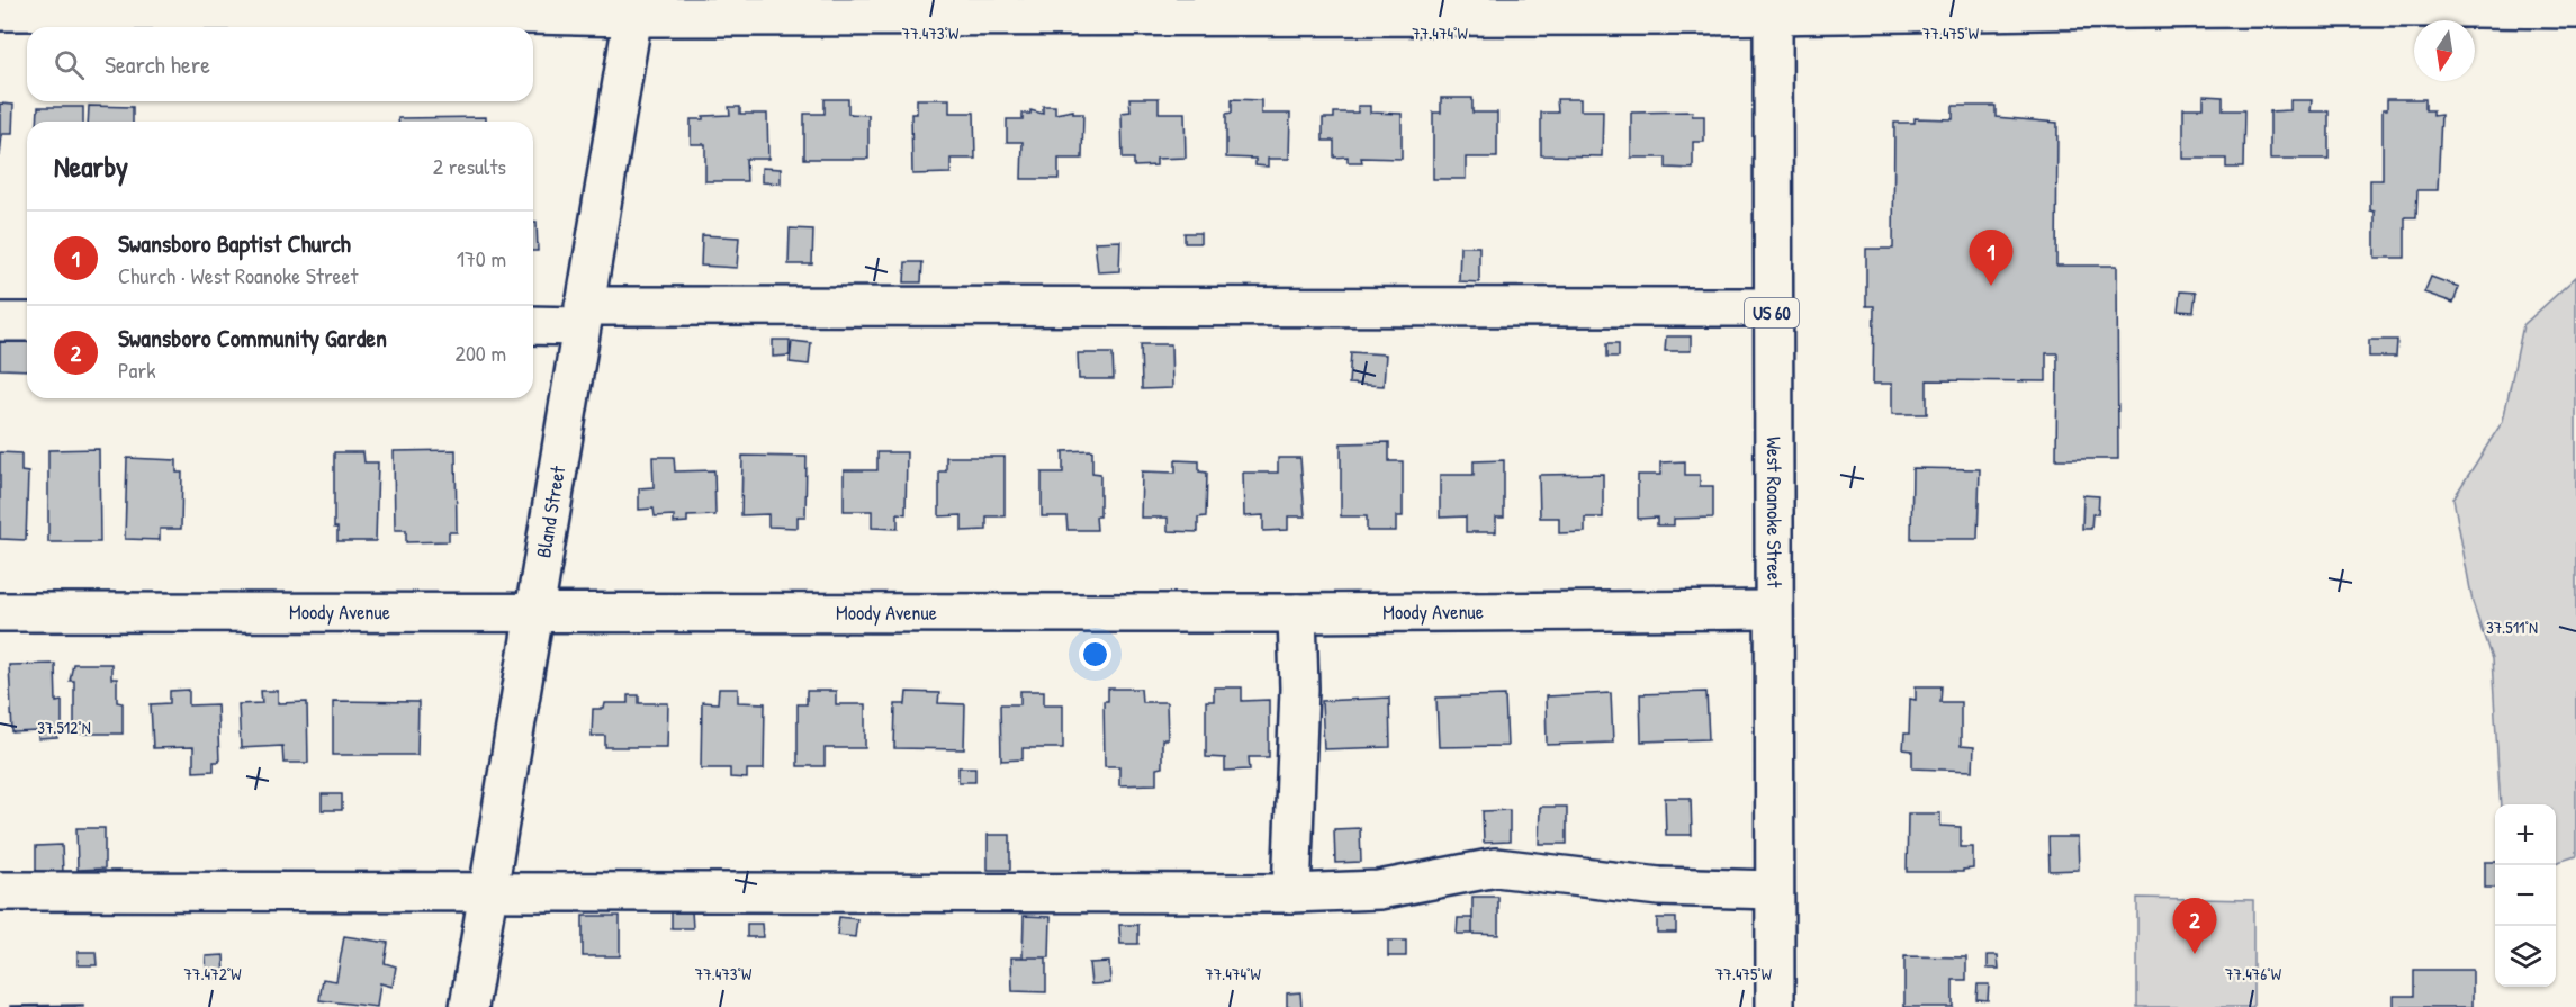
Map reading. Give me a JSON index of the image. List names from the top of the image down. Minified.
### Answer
{"streets":{"main road":["US 60","West Roanoke Street","Bland Street","Moody Avenue"]},"crossings":[["West Roanoke Street","Moody Avenue"],["Bland Street","Moody Avenue"]],"north":"bottom","page":{"search":"Search here","heading":["Nearby","2 results"],"list":[{"mark":"1","name":"Swansboro Baptist Church","note":"Church · West Roanoke Street","value":"170 m"},{"mark":"2","name":"Swansboro Community Garden","note":"Park","value":"200 m"}],"pins":["1","2"],"map_buttons":["+","−"]},"coordinates":["77.473°W","77.474°W","77.475°W","37.511°N","37.512°N","77.472°W","77.476°W"]}
